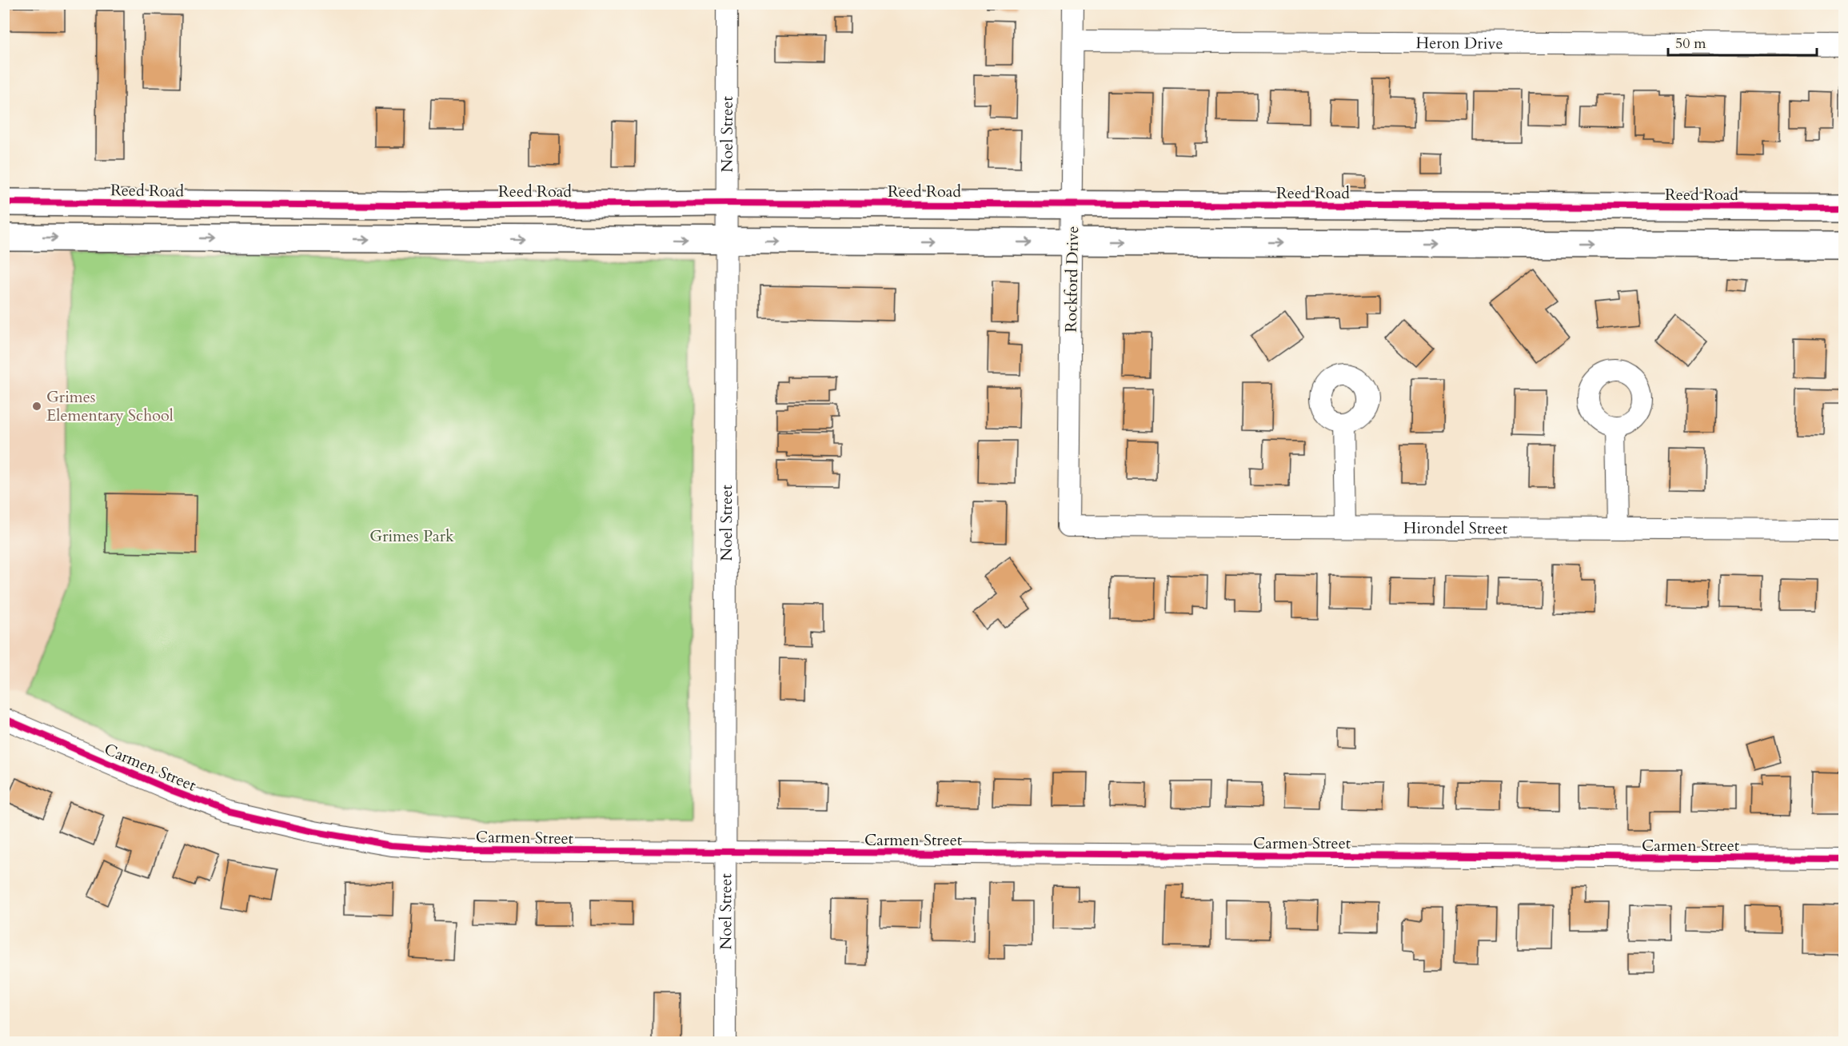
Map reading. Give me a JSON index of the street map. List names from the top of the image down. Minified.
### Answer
{"streets":{"street":["Heron Drive","Noel Street","Reed Road","Rockford Drive","Hirondel Street","Carmen Street"]},"crossings":[["Heron Drive","Rockford Drive"],["Noel Street","Reed Road"],["Noel Street","Carmen Street"],["Reed Road","Rockford Drive"],["Rockford Drive","Hirondel Street"]],"parks":["Grimes Park"],"places":["Grimes Elementary School"],"scale_bar":"50 m"}
